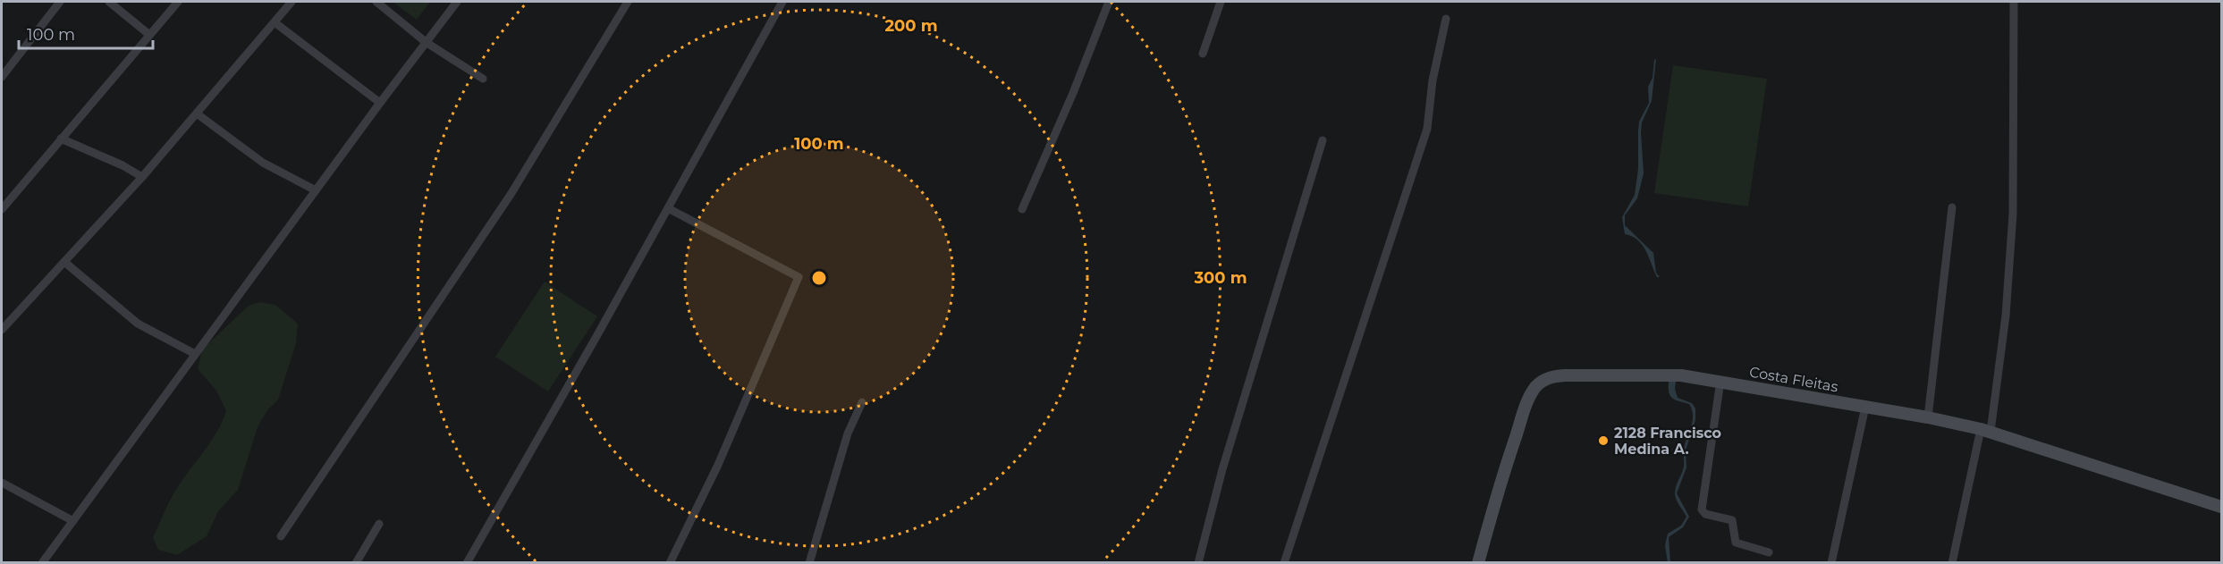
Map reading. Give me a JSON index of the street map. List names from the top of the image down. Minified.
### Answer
{"streets":{"main road":["Costa Fleitas"]},"places":["2128 Francisco Medina A."],"scale_bar":"100 m","rings":["200 m","100 m","300 m"]}
